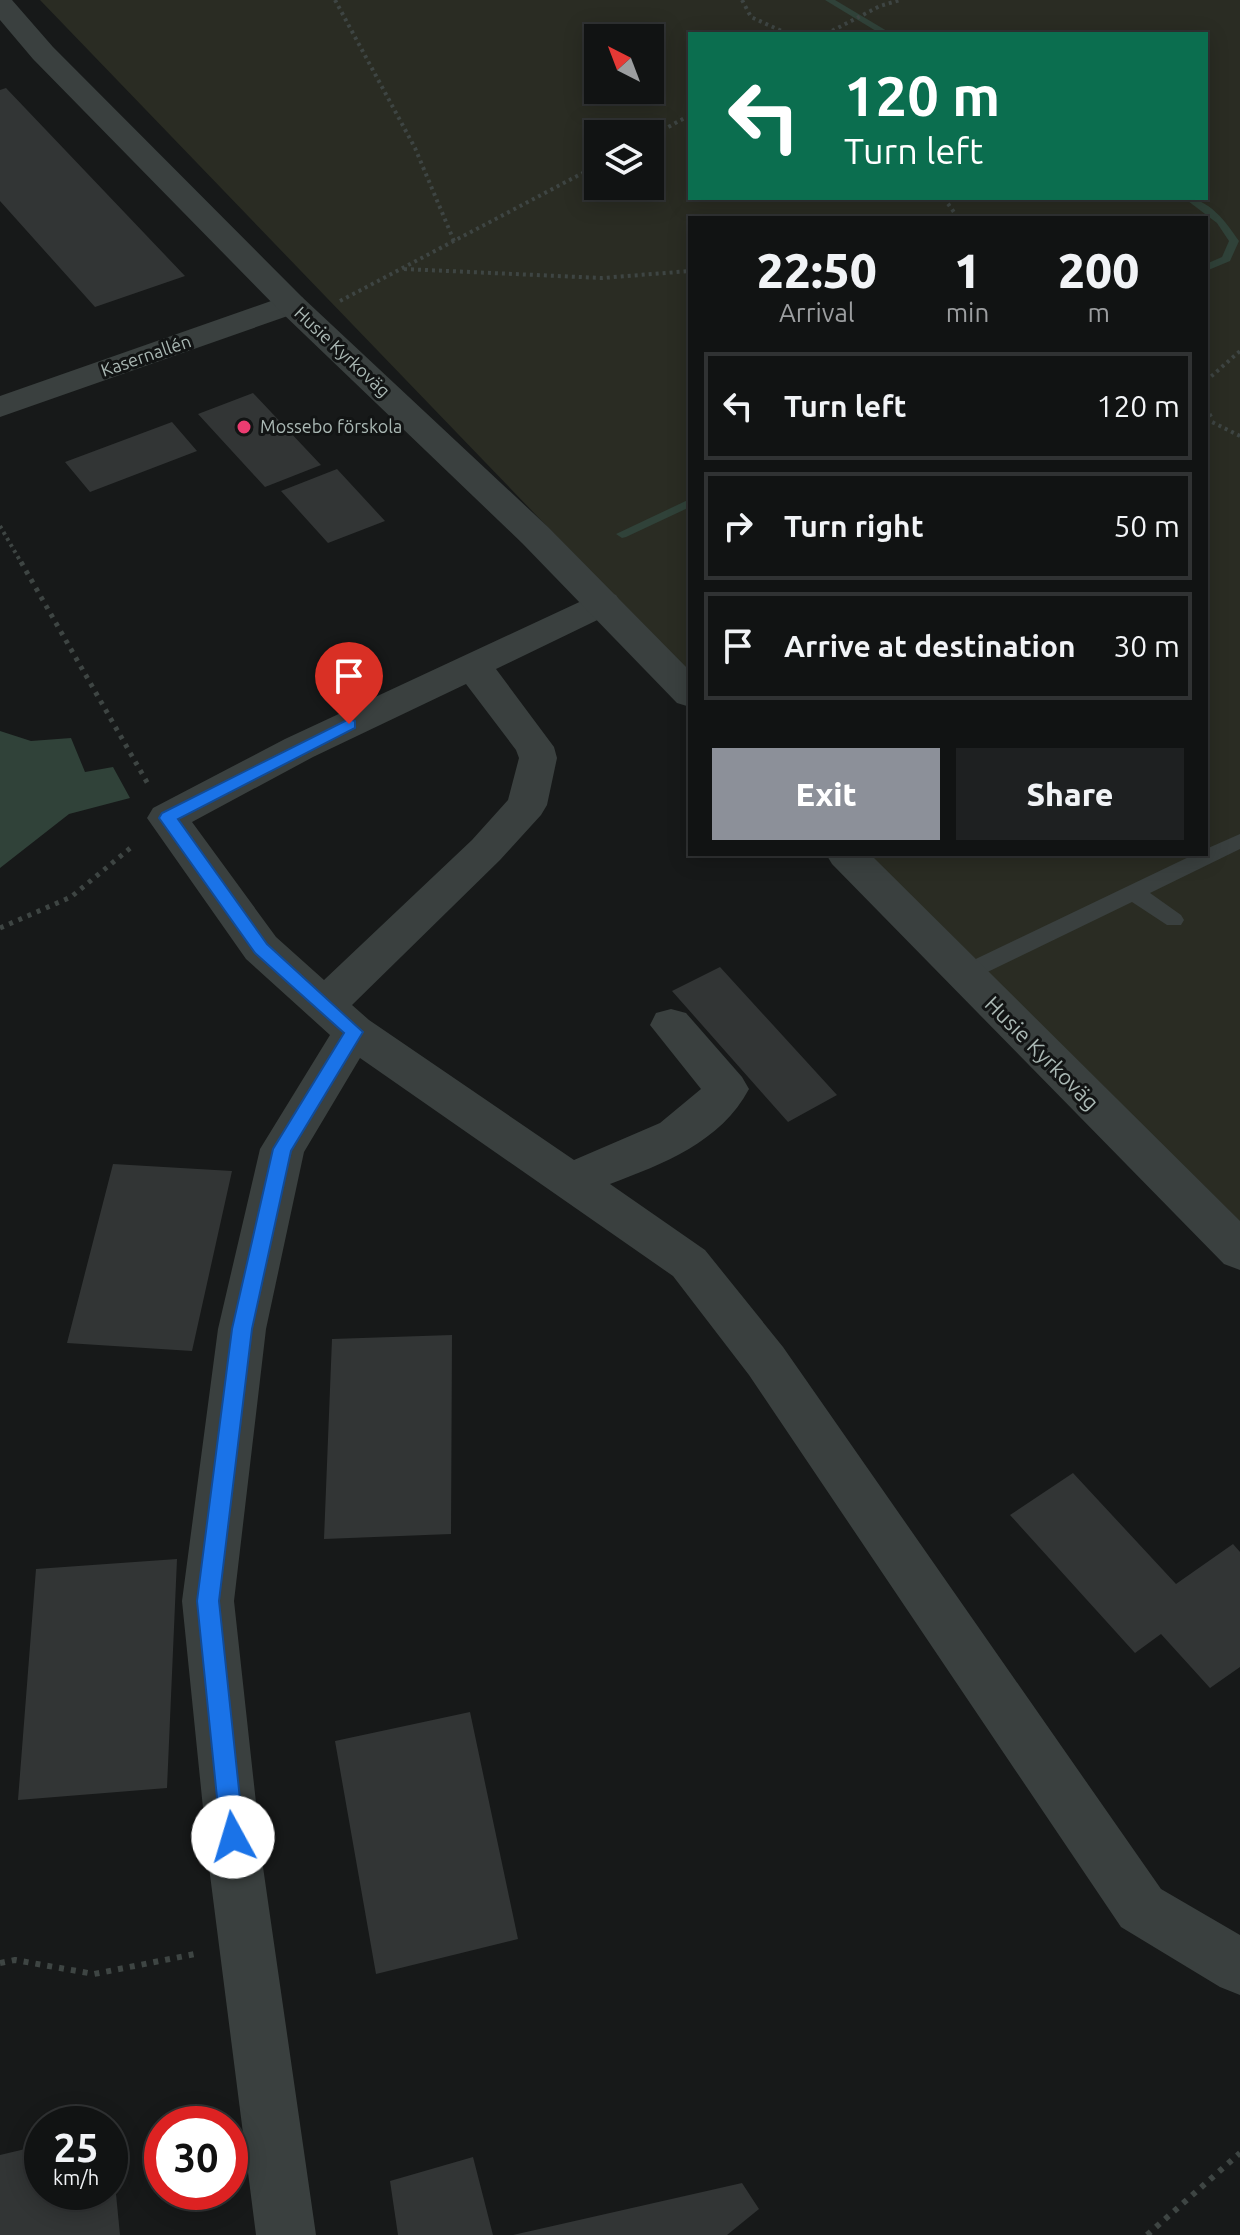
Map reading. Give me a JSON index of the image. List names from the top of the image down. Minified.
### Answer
{"streets":{"street":["Husie Kyrkoväg","Kasernallén"]},"crossings":[["Husie Kyrkoväg","Kasernallén"]],"places":["Mossebo förskola"],"north":"top left","page":{"turn":["120 m","Turn left"],"eta":["22:50","Arrival","1","min","200","m"],"list":[{"name":"Turn left","value":"120 m"},{"name":"Turn right","value":"50 m"},{"name":"Arrive at destination","value":"30 m"}],"buttons":["Exit","Share"],"speed":"25 km/h","limit":"30"}}
